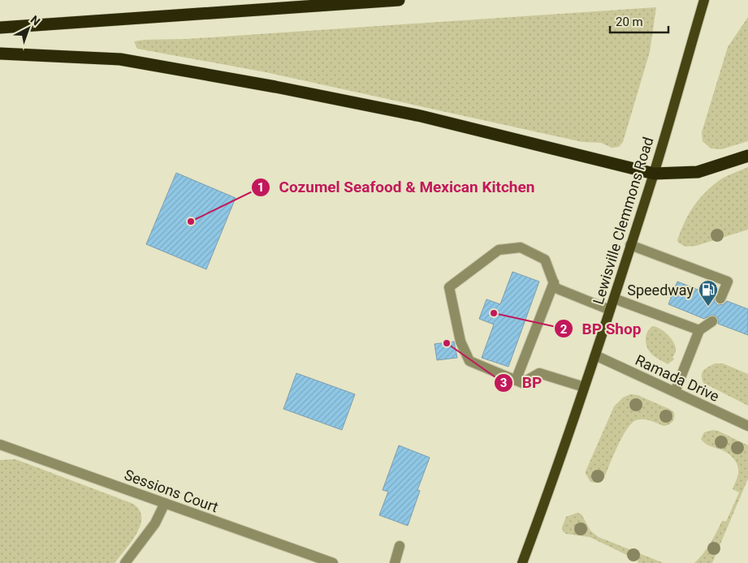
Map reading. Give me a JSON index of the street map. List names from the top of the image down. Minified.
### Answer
{"streets":{"main road":["Lewisville Clemmons Road"],"street":["Ramada Drive","Sessions Court"]},"crossings":[["Lewisville Clemmons Road","Ramada Drive"]],"places":{"other":["Cozumel Seafood & Mexican Kitchen","BP Shop","BP"],"fuel station":["Speedway"]},"scale_bar":"20 m","north":"top right"}
